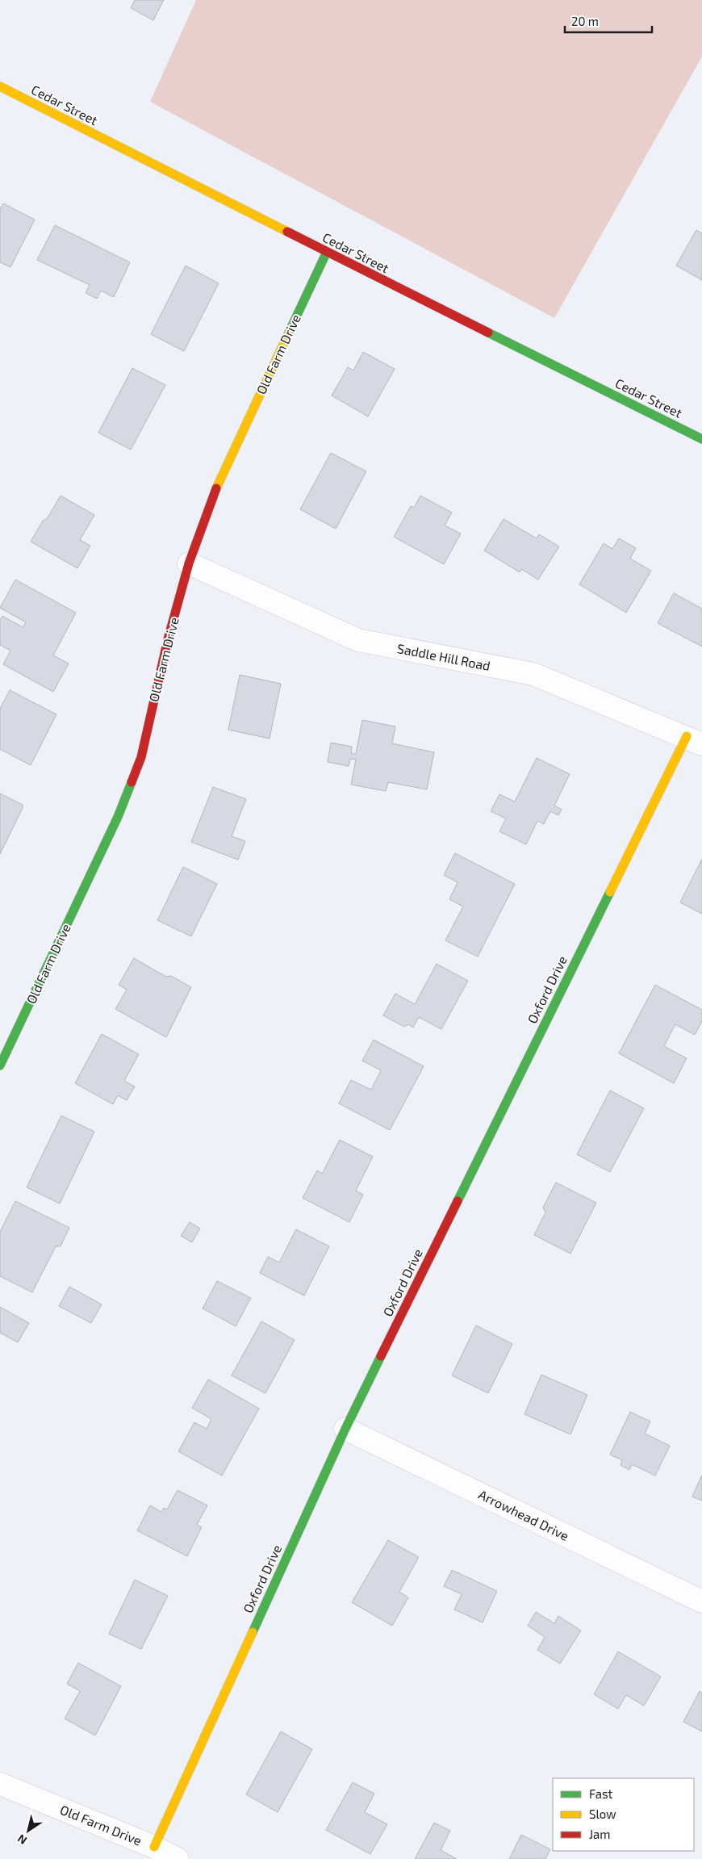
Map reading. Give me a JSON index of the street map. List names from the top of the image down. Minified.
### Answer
{"streets":{"street":["Cedar Street","Old Farm Drive","Saddle Hill Road","Oxford Drive","Arrowhead Drive"]},"crossings":[["Cedar Street","Old Farm Drive"],["Old Farm Drive","Saddle Hill Road"],["Old Farm Drive","Oxford Drive"],["Saddle Hill Road","Oxford Drive"],["Oxford Drive","Arrowhead Drive"]],"legend":["Fast","Slow","Jam"],"scale_bar":"20 m","north":"bottom left"}
